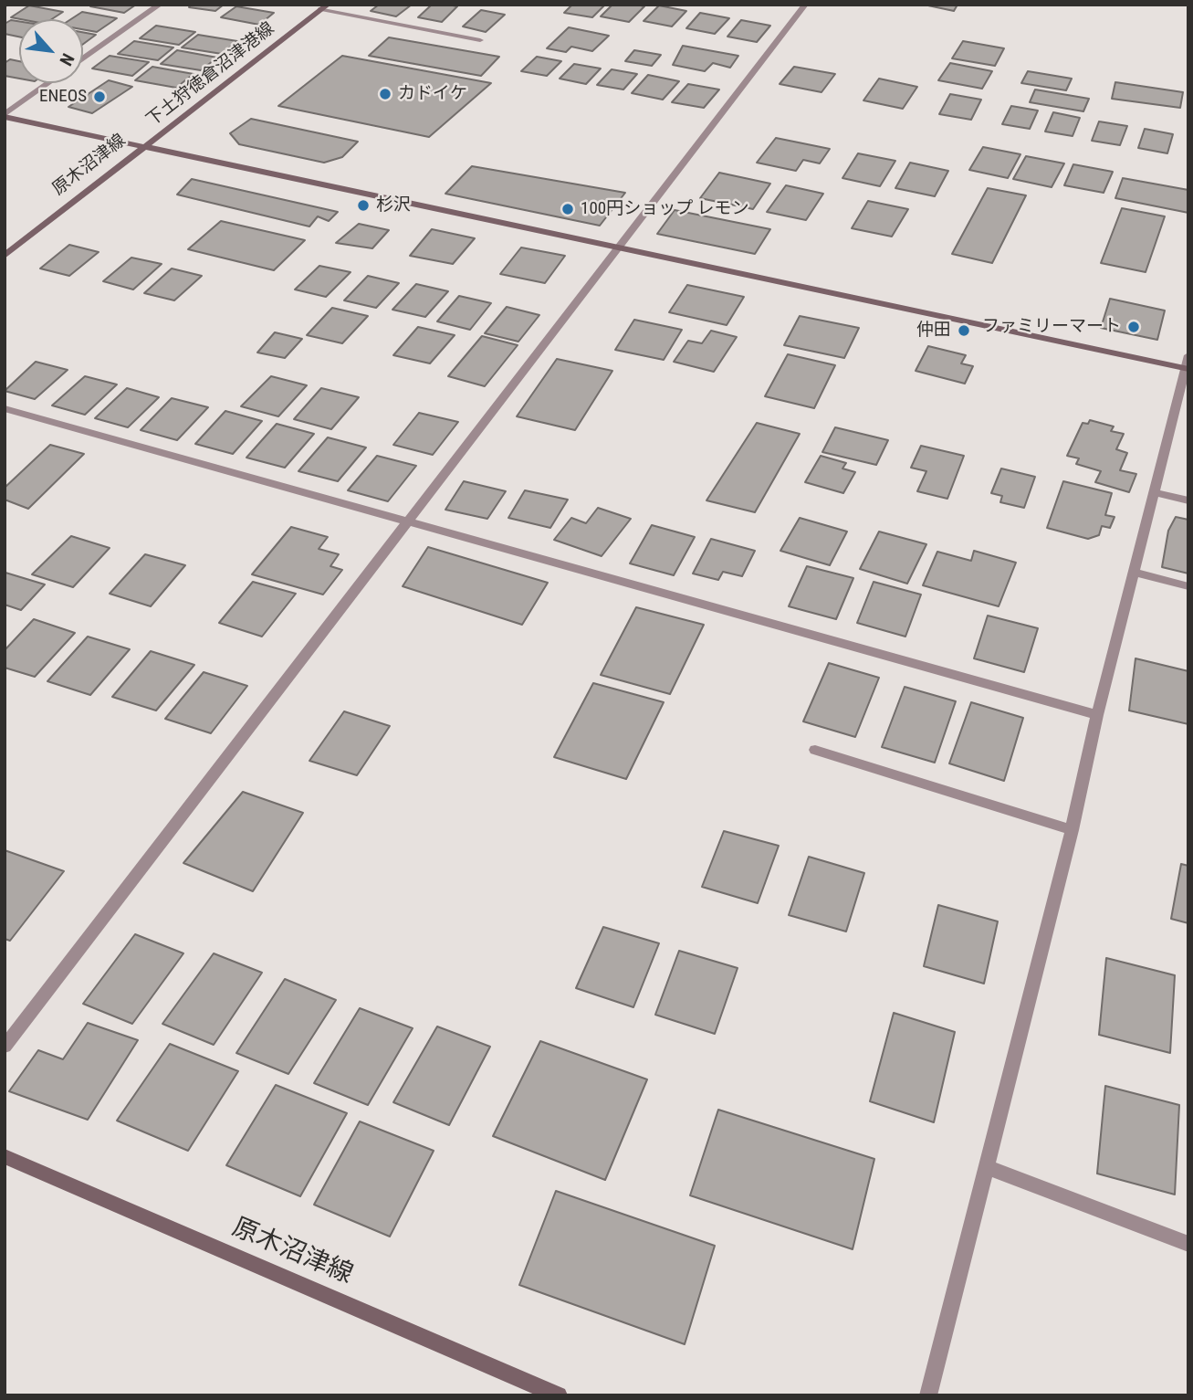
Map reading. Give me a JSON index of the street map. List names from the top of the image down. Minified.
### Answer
{"streets":{"main road":["下土狩徳倉沼津港線","原木沼津線"]},"crossings":[["下土狩徳倉沼津港線","原木沼津線"]],"places":["カドイケ","ENEOS","杉沢","100円ショップ レモン","ファミリーマート","仲田"],"north":"bottom right"}
